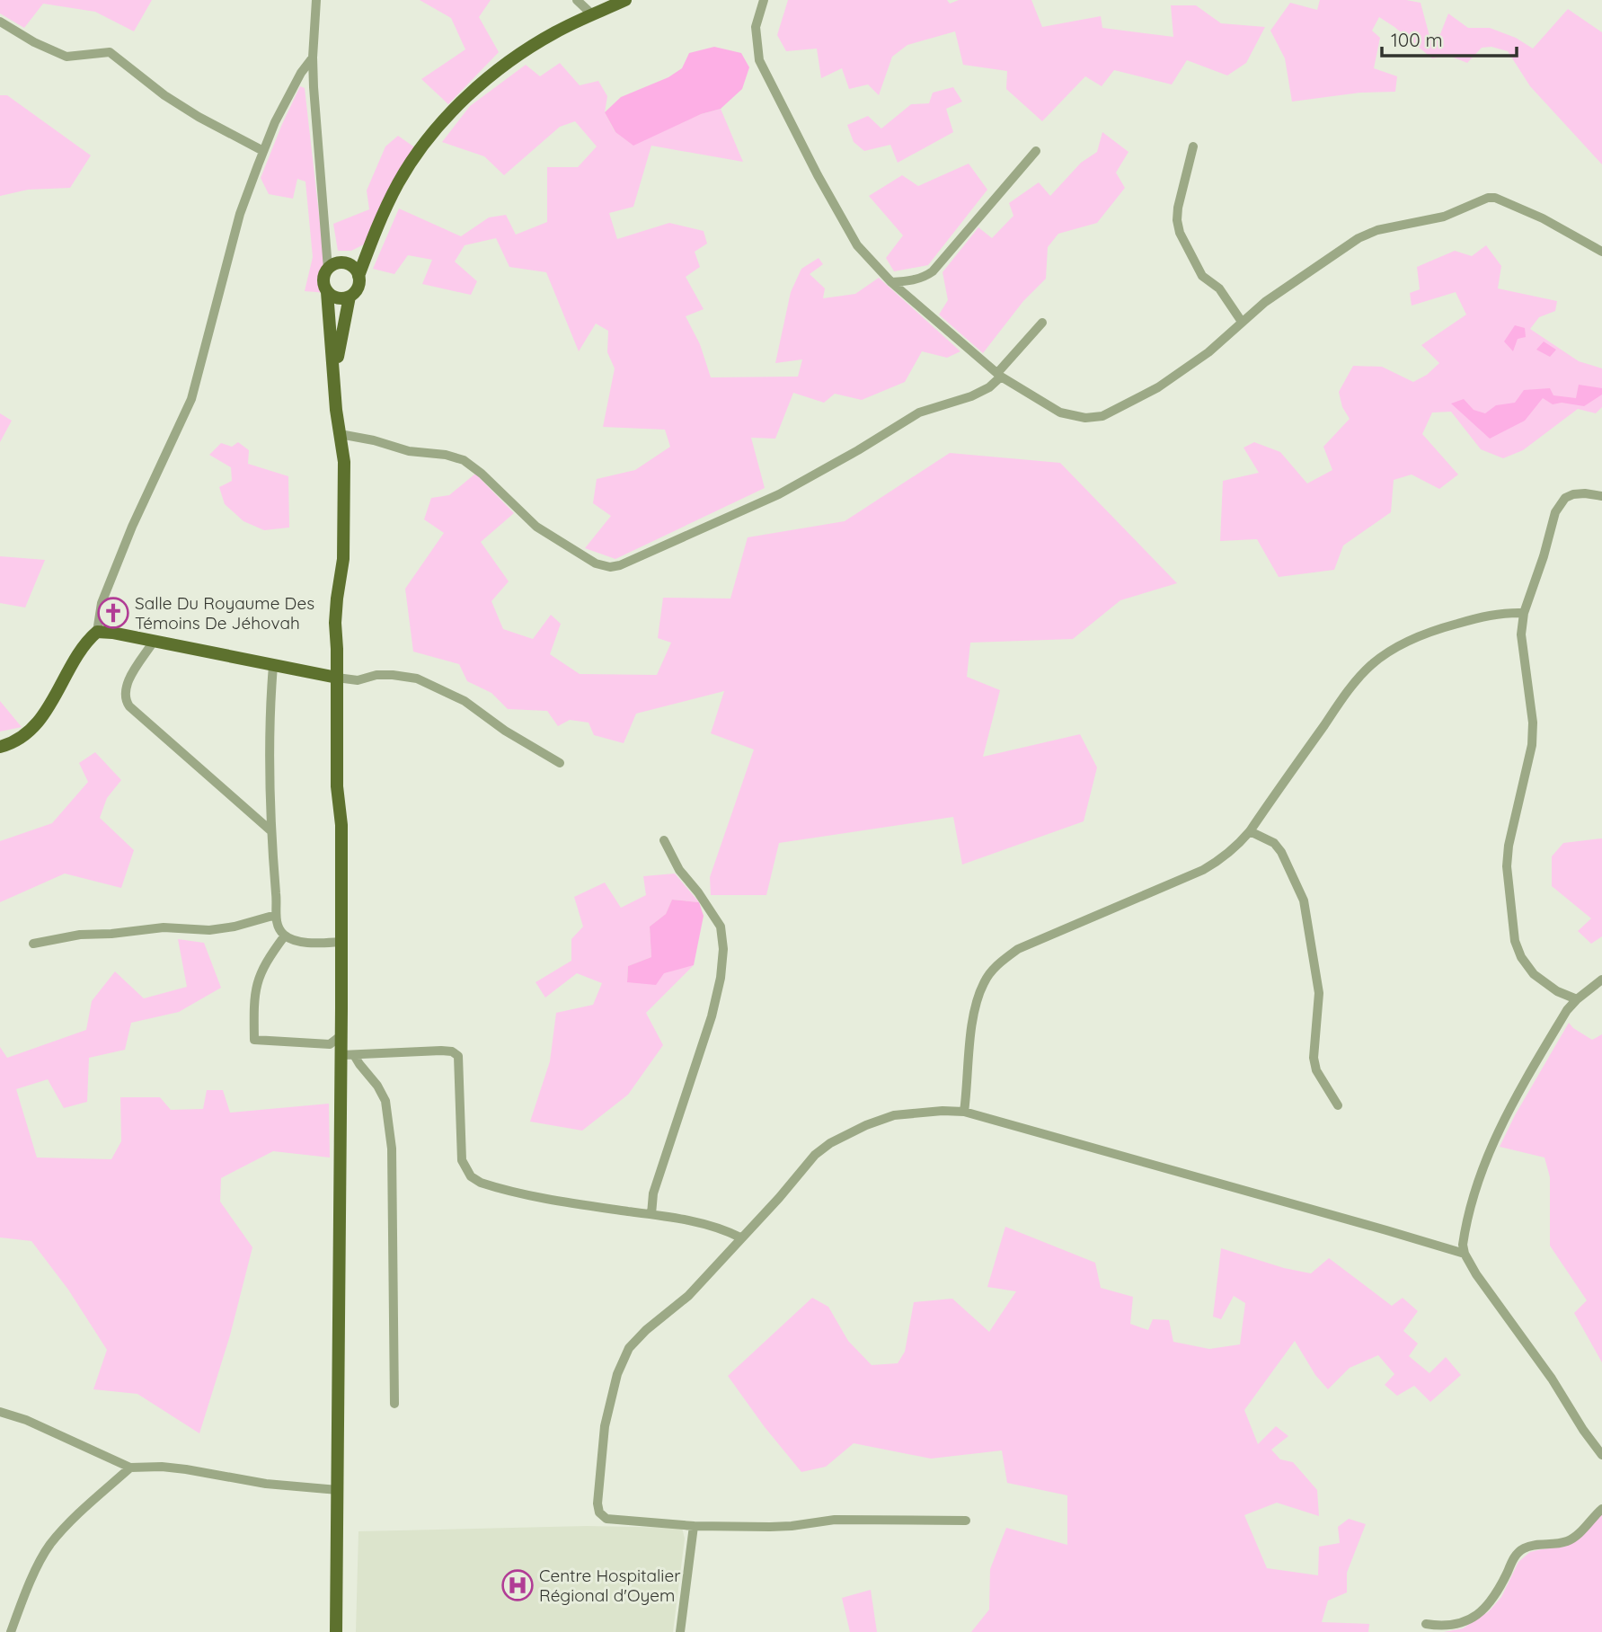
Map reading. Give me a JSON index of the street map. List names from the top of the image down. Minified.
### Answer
{"places":{"church":["Salle Du Royaume Des Témoins De Jéhovah"],"hospital":["Centre Hospitalier Régional d'Oyem"]},"scale_bar":"100 m"}
